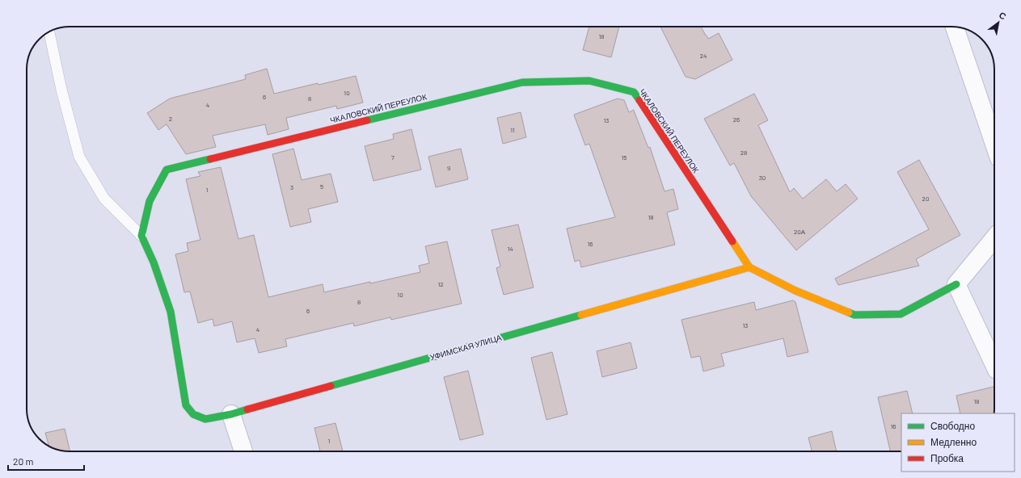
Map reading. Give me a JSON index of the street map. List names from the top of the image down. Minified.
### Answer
{"streets":{"street":["ЧКАЛОВСКИЙ ПЕРЕУЛОК","УФИМСКАЯ УЛИЦА"]},"crossings":[["ЧКАЛОВСКИЙ ПЕРЕУЛОК","УФИМСКАЯ УЛИЦА"]],"house_numbers":["18","24","10","6","8","4","2","26","13","11","28","7","15","9","30","5","3","1","20","18","20А","16","14","12","10","8","6","13","4","18","16","1"],"legend":["Свободно","Медленно","Пробка"],"scale_bar":"20 m","north":"top right"}
